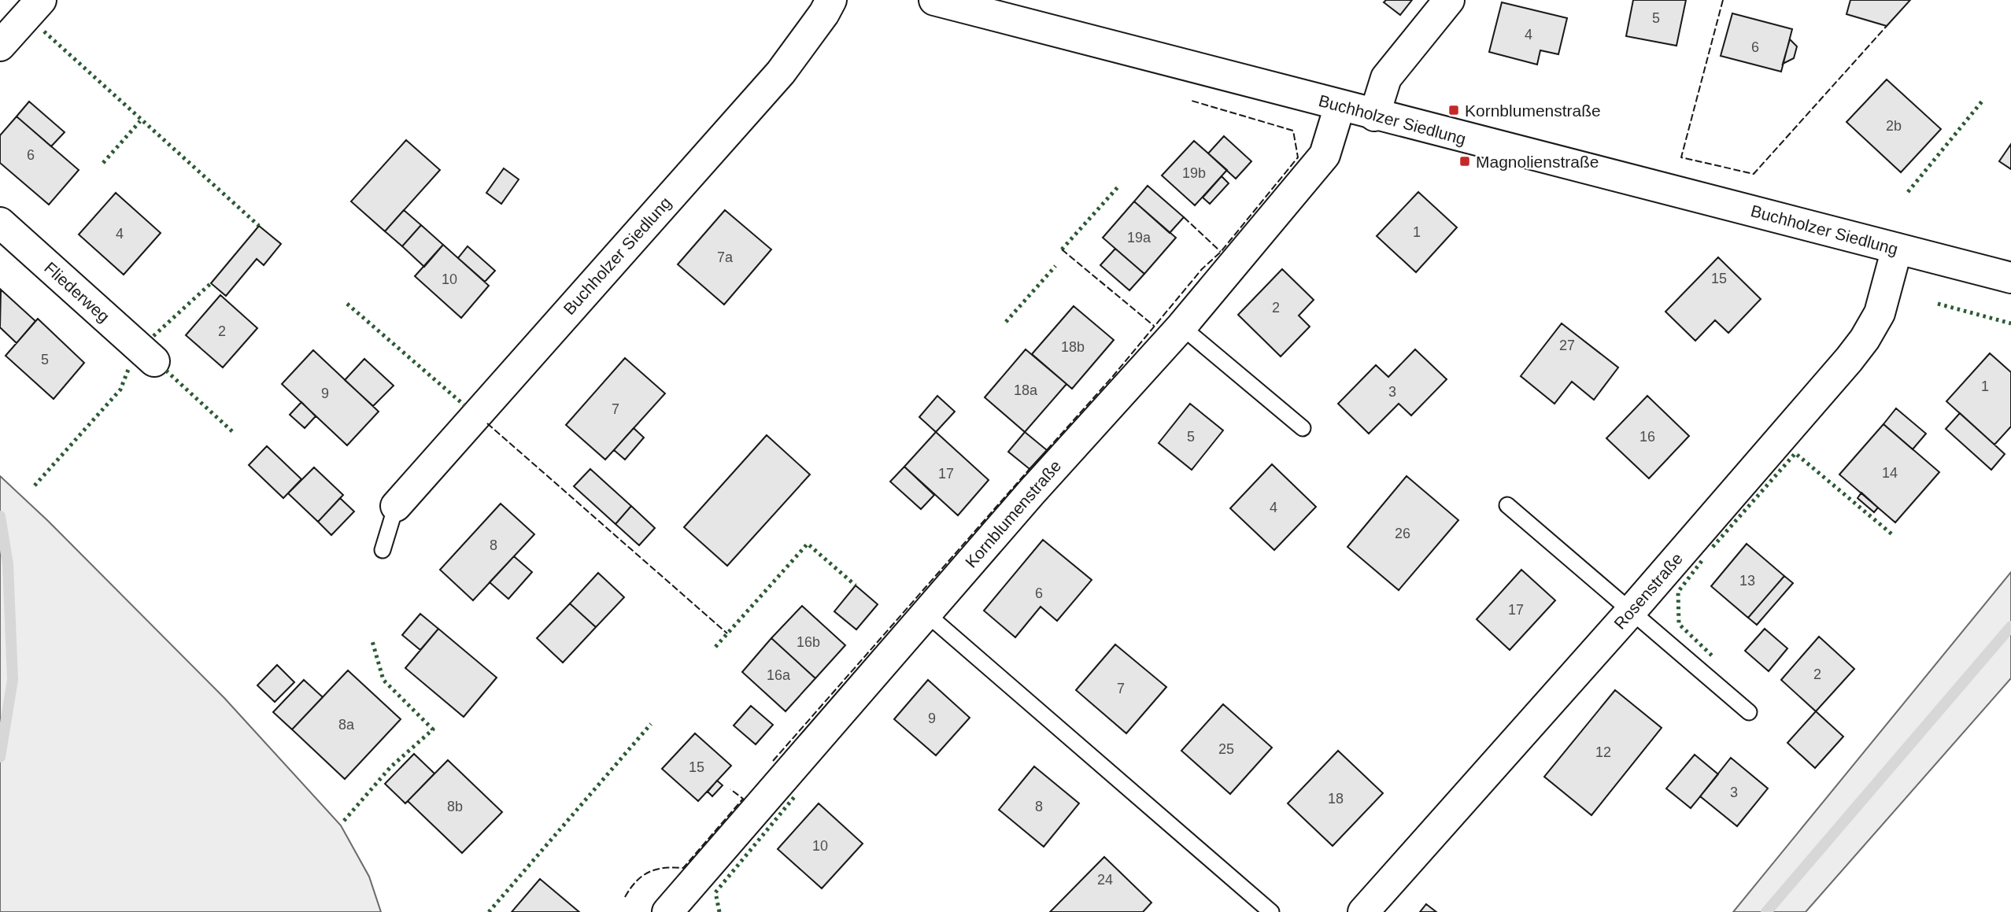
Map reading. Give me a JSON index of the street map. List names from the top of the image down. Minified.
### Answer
{"streets":{"street":["Buchholzer Siedlung","Fliederweg","Kornblumenstraße","Rosenstraße"]},"crossings":[["Buchholzer Siedlung","Kornblumenstraße"],["Buchholzer Siedlung","Rosenstraße"]],"places":{"transit":["Kornblumenstraße","Magnolienstraße"]},"house_numbers":["5","4","6","2b","6","19b","1","4","19a","7a","15","10","2","2","27","18b","5","1","18a","3","9","7","5","16","14","17","4","26","8","13","6","17","16b","2","16a","7","9","8a","25","12","15","3","18","8b","8","10","24"]}
